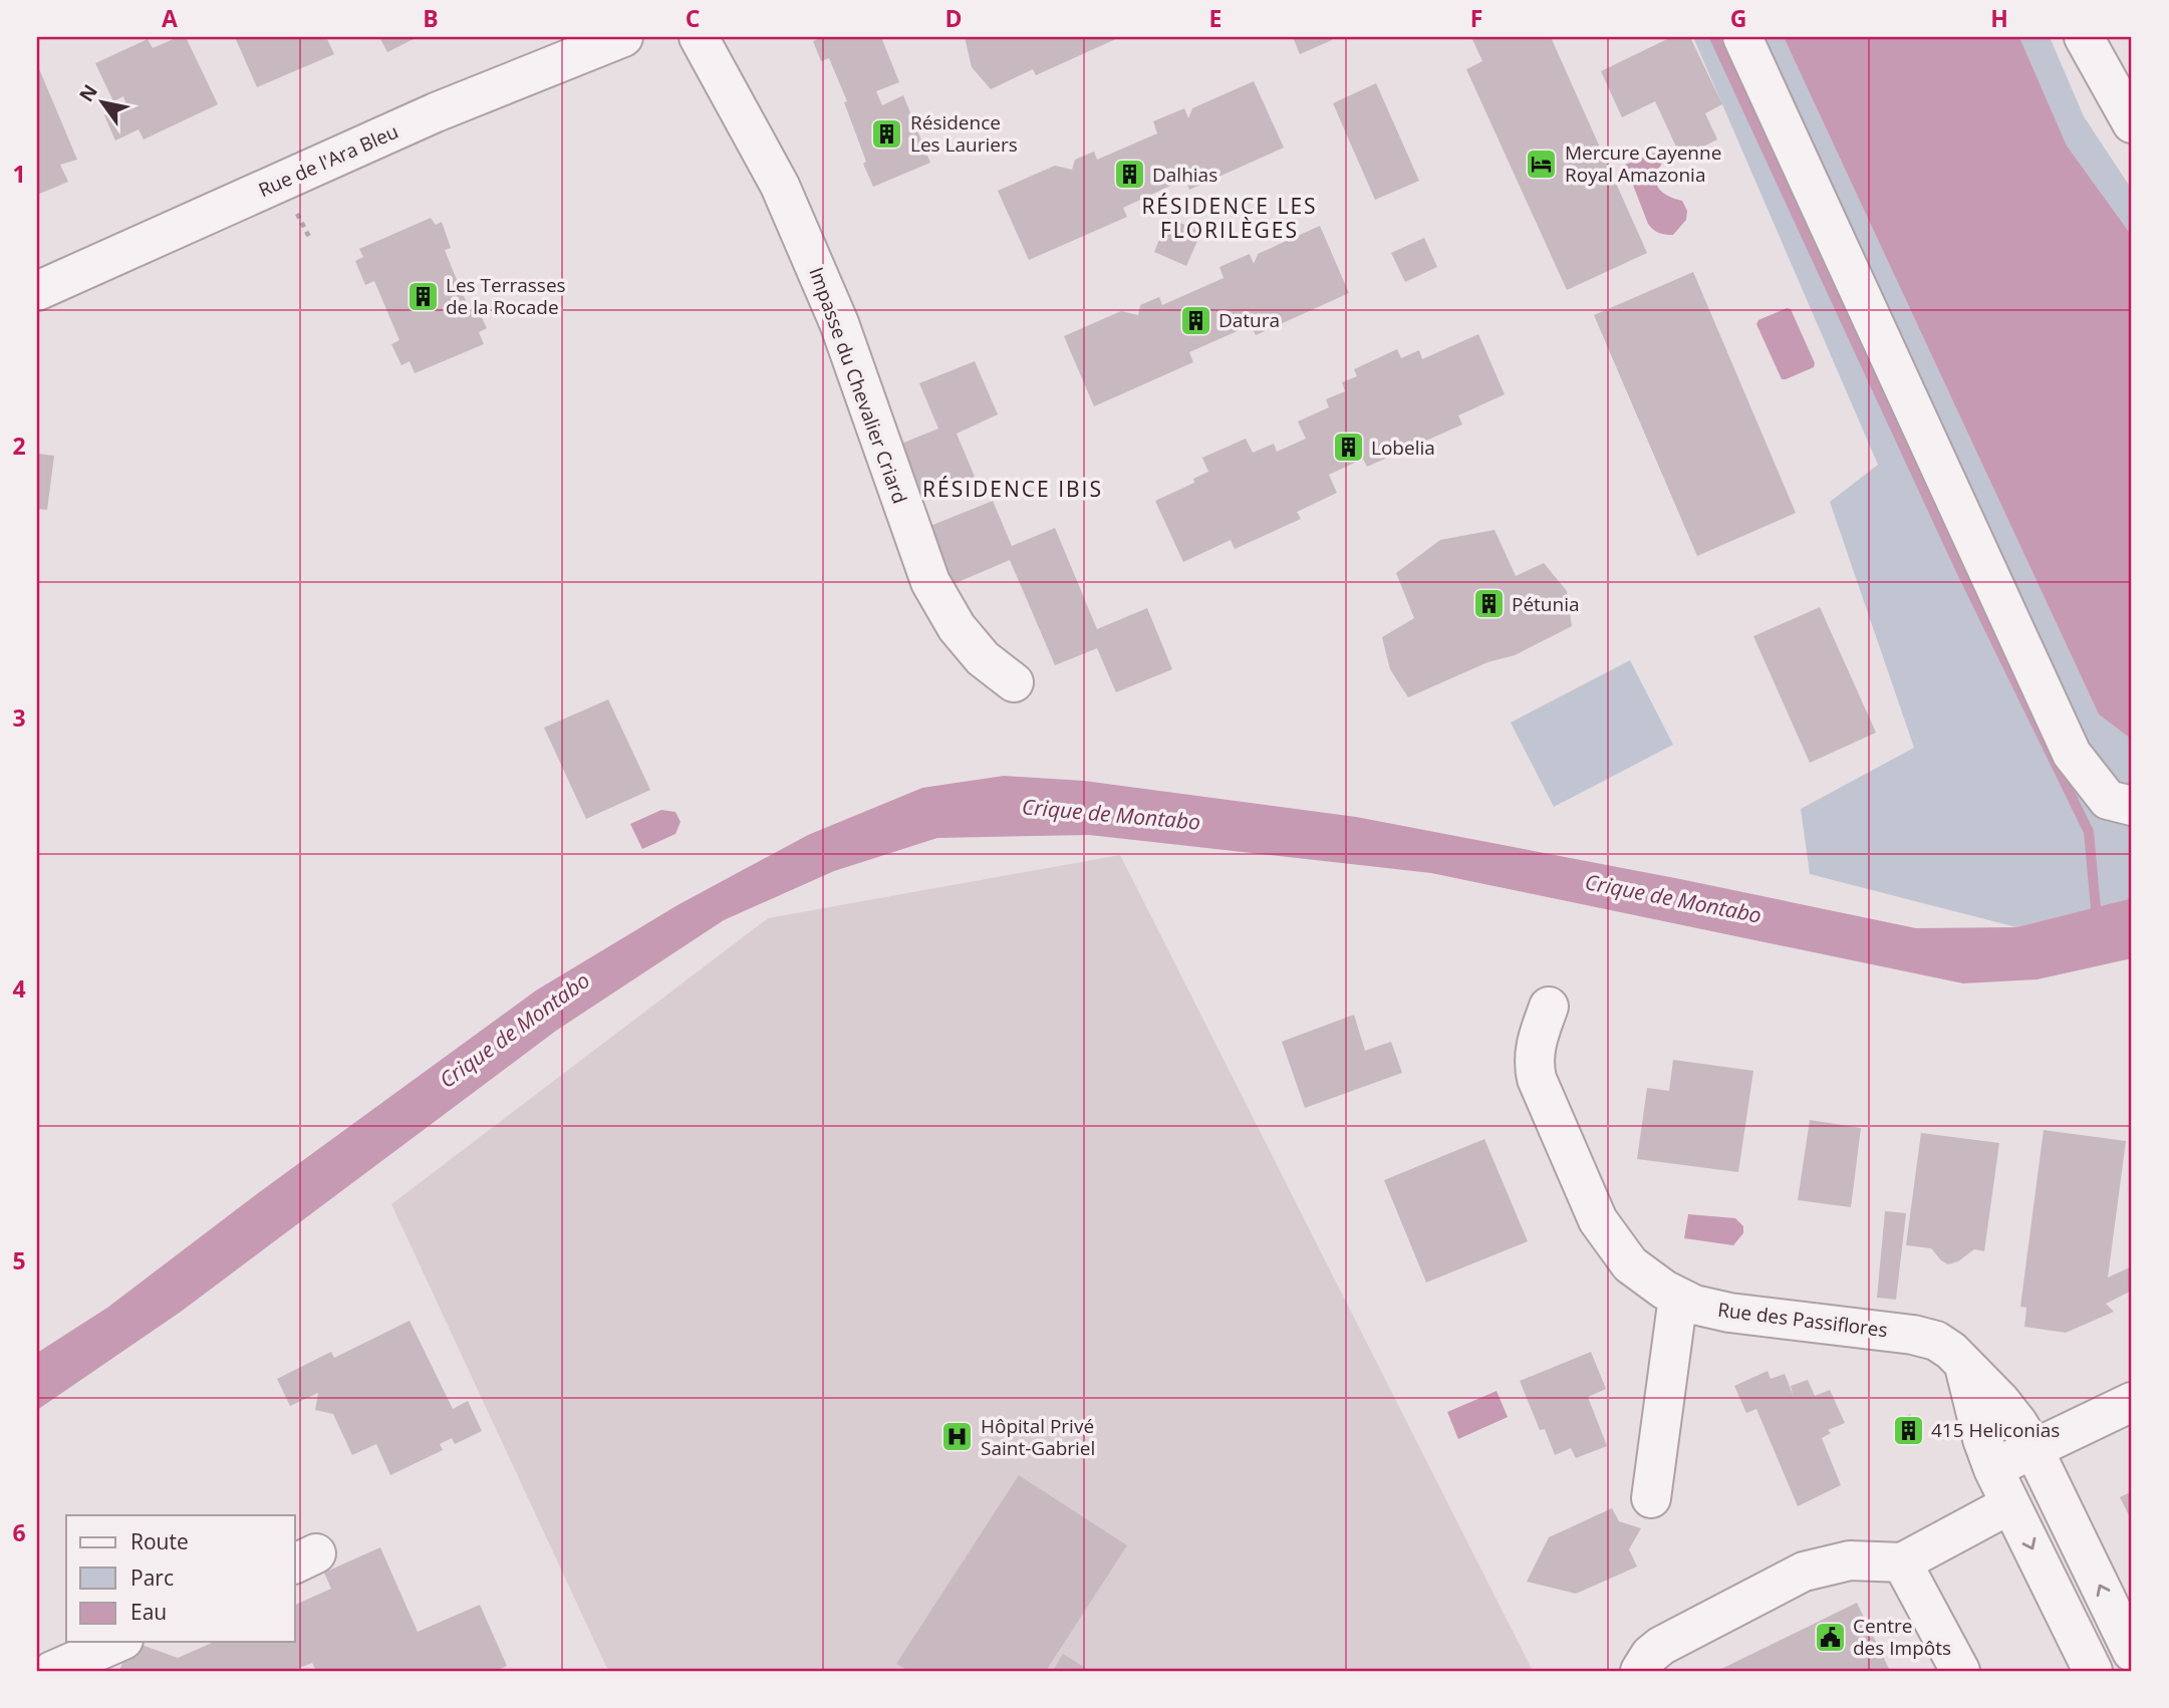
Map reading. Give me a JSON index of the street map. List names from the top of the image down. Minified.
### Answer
{"streets":{"street":["Rue de l'Ara Bleu","Impasse du Chevalier Criard","Rue des Passiflores"]},"districts":["RÉSIDENCE LES FLORILÈGES","RÉSIDENCE IBIS"],"water":["Crique de Montabo"],"places":{"building":["Résidence Les Lauriers","Dalhias","Les Terrasses de la Rocade","Datura","Lobelia","Pétunia","415 Heliconias"],"hotel":["Mercure Cayenne Royal Amazonia"],"hospital":["Hôpital Privé Saint-Gabriel"],"public building":["Centre des Impôts"]},"legend":["Route","Parc","Eau"],"north":"top left","grid":{"columns":["A","B","C","D","E","F","G","H"],"rows":["1","2","3","4","5","6"]}}
